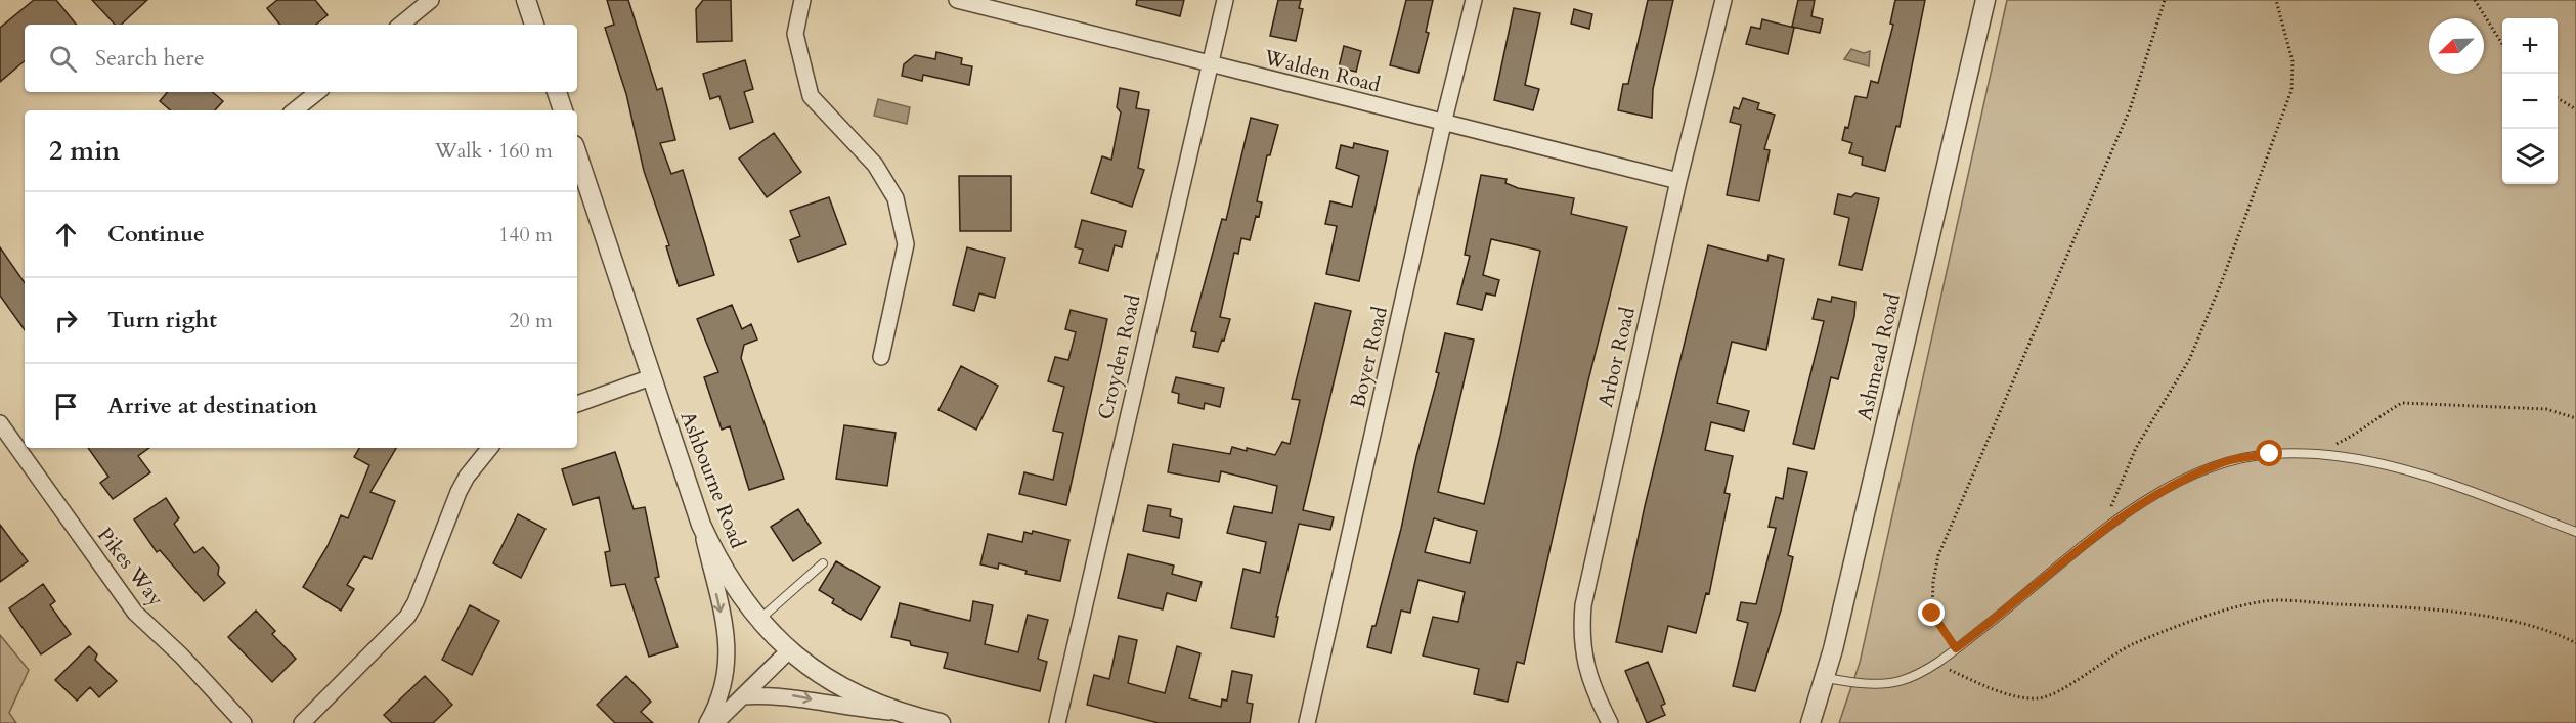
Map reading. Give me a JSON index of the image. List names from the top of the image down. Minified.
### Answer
{"streets":{"street":["Walden Road","Croyden Road","Boyer Road","Arbor Road","Ashmead Road","Ashbourne Road","Pikes Way"]},"crossings":[["Walden Road","Croyden Road"],["Walden Road","Boyer Road"],["Walden Road","Arbor Road"]],"north":"bottom left","page":{"map_buttons":["+","−"],"search":"Search here","heading":["2 min","Walk · 160 m"],"list":[["Continue","140 m"],["Turn right","20 m"],"Arrive at destination"]}}
